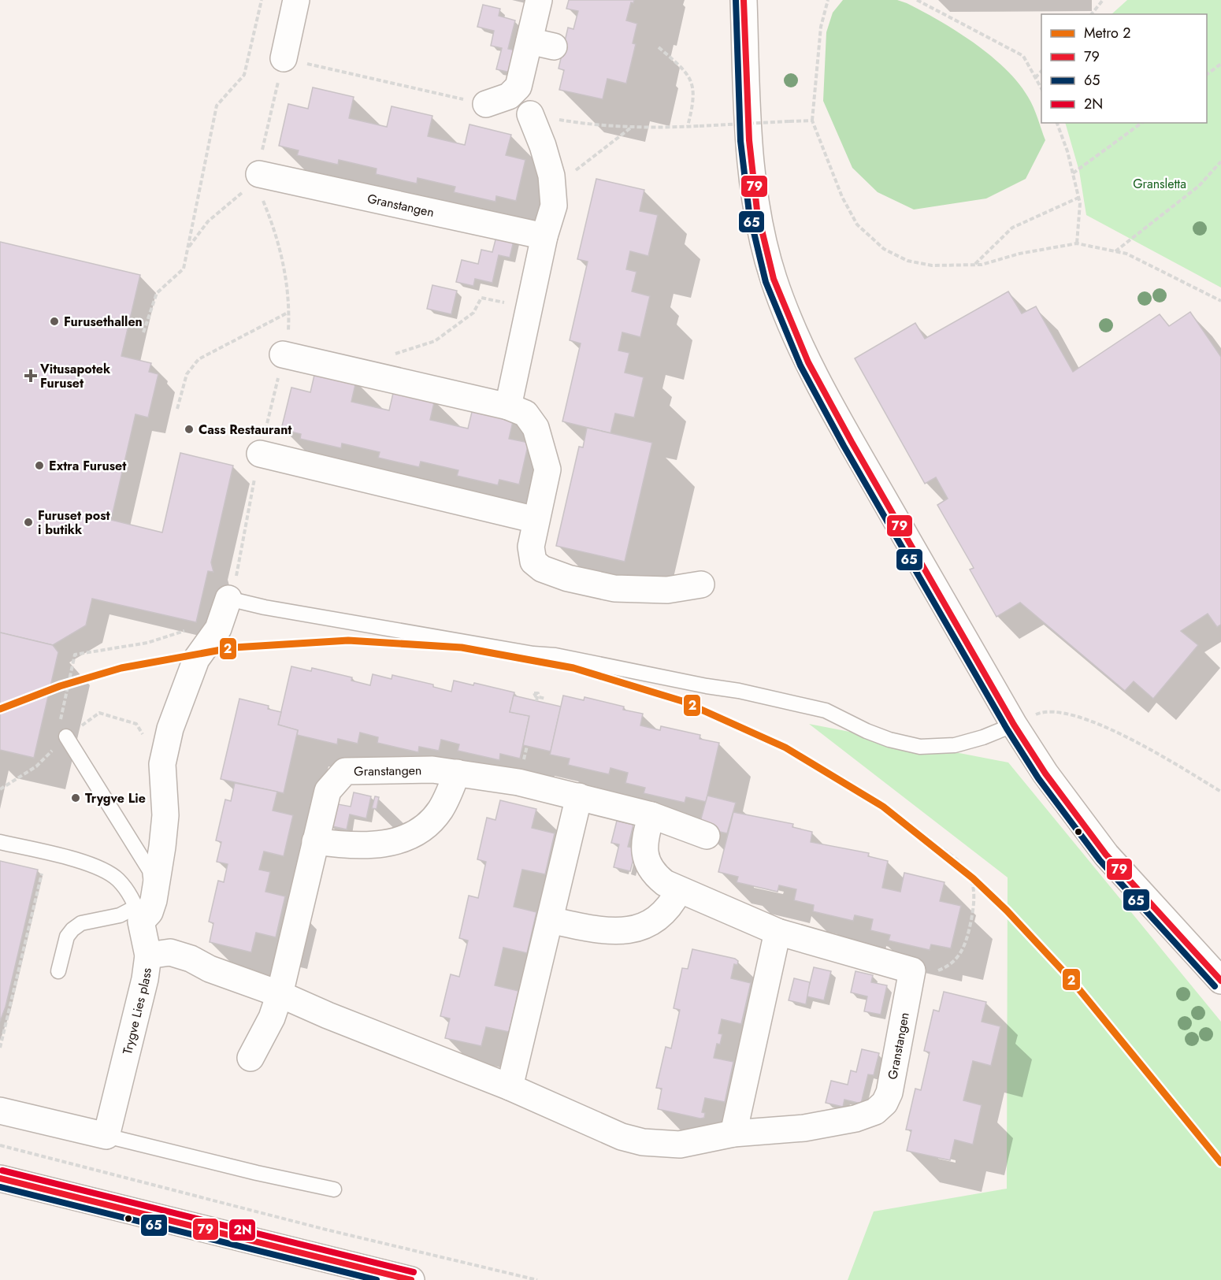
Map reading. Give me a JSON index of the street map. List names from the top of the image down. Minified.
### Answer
{"streets":{"street":["Granstangen","Trygve Lies plass"]},"crossings":[["Granstangen","Trygve Lies plass"]],"parks":["Gransletta"],"places":{"other":["Furusethallen","Cass Restaurant","Extra Furuset","Furuset post i butikk","Trygve Lie"],"health":["Vitusapotek Furuset"]},"lines":["transit line 79","transit line 65","metro line 2","transit line 2N"],"legend":["Metro 2","79","65","2N"]}
